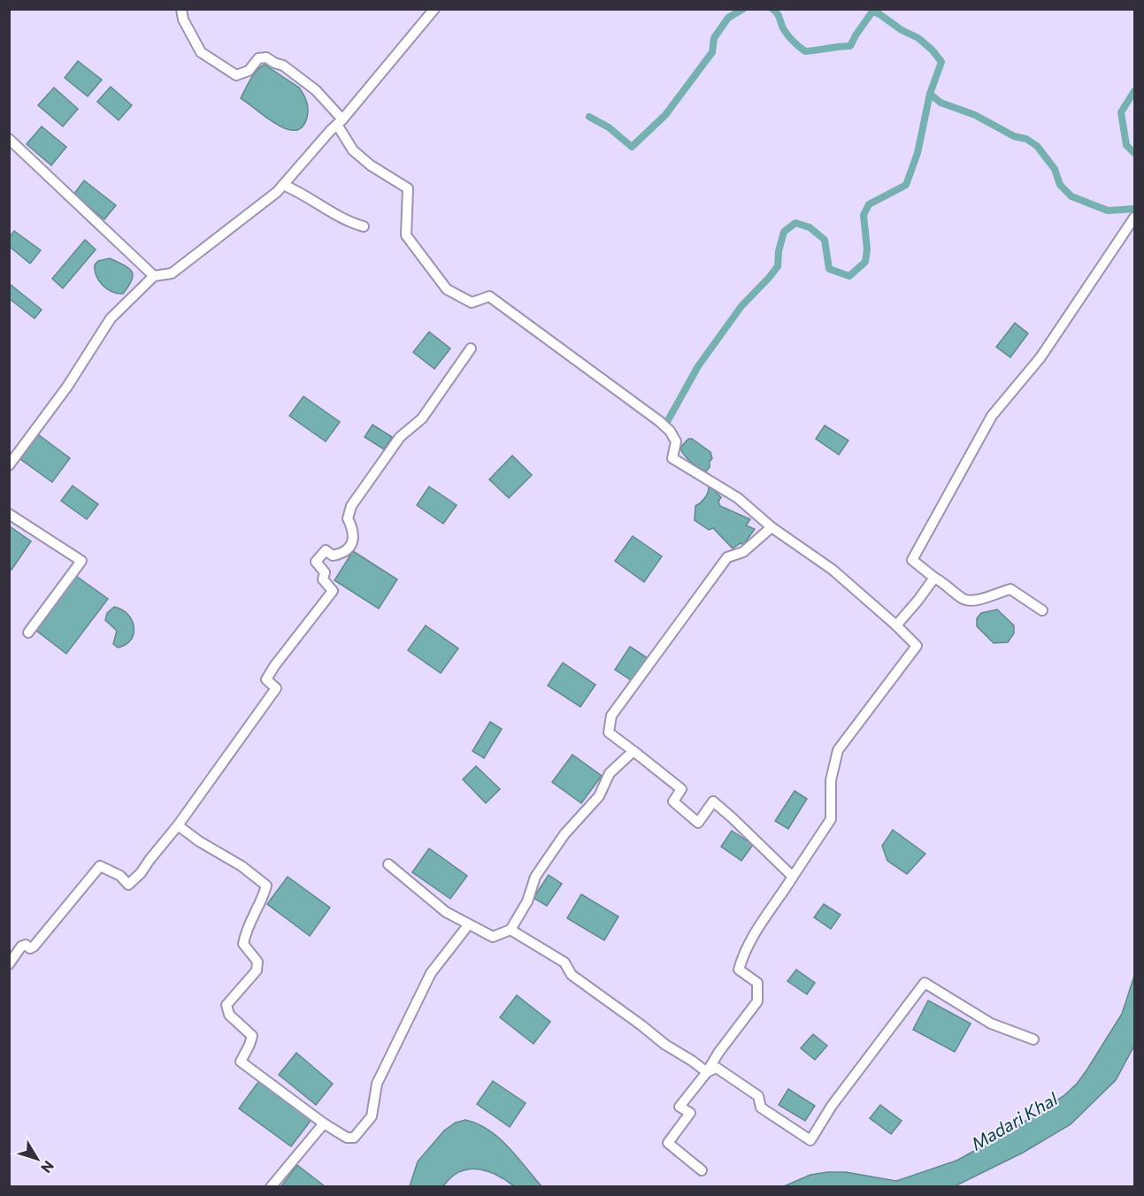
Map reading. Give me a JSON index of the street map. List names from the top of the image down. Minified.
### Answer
{"water":["Madari Khal"],"north":"bottom right"}
